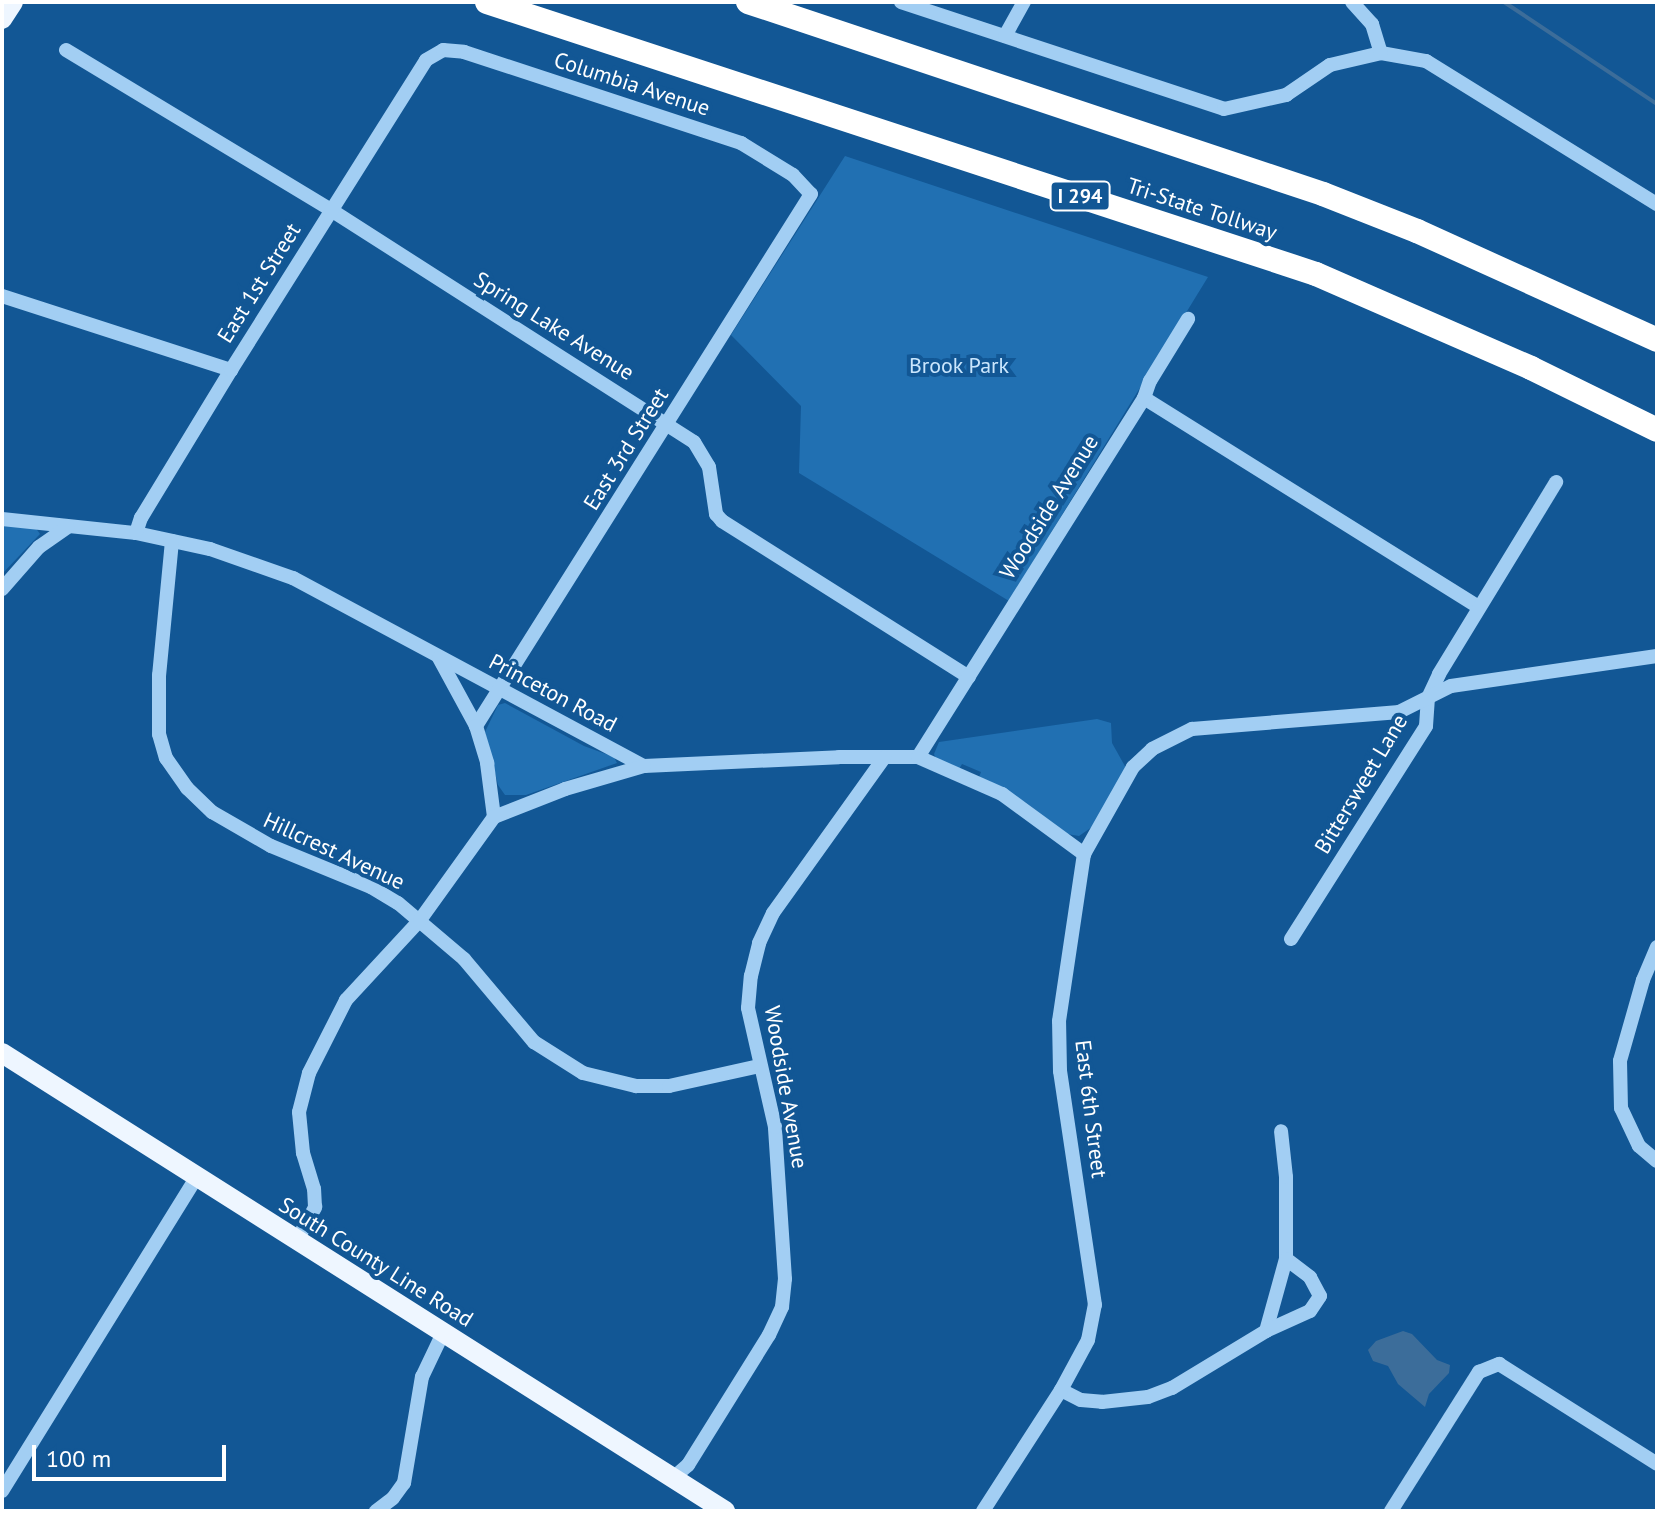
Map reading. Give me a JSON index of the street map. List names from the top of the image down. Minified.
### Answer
{"streets":{"highway":["I 294","Tri-State Tollway"],"main road":["South County Line Road"],"street":["Columbia Avenue","East 1st Street","Spring Lake Avenue","East 3rd Street","Woodside Avenue","Princeton Road","Bittersweet Lane","Hillcrest Avenue","East 6th Street"]},"crossings":[["Columbia Avenue","East 1st Street"],["Columbia Avenue","East 3rd Street"],["East 1st Street","Spring Lake Avenue"],["East 1st Street","Princeton Road"],["Spring Lake Avenue","East 3rd Street"],["Spring Lake Avenue","Woodside Avenue"],["East 3rd Street","Princeton Road"],["Woodside Avenue","Hillcrest Avenue"],["Woodside Avenue","South County Line Road"],["Princeton Road","Hillcrest Avenue"],["Bittersweet Lane","East 6th Street"]],"parks":["Brook Park"],"scale_bar":"100 m"}
